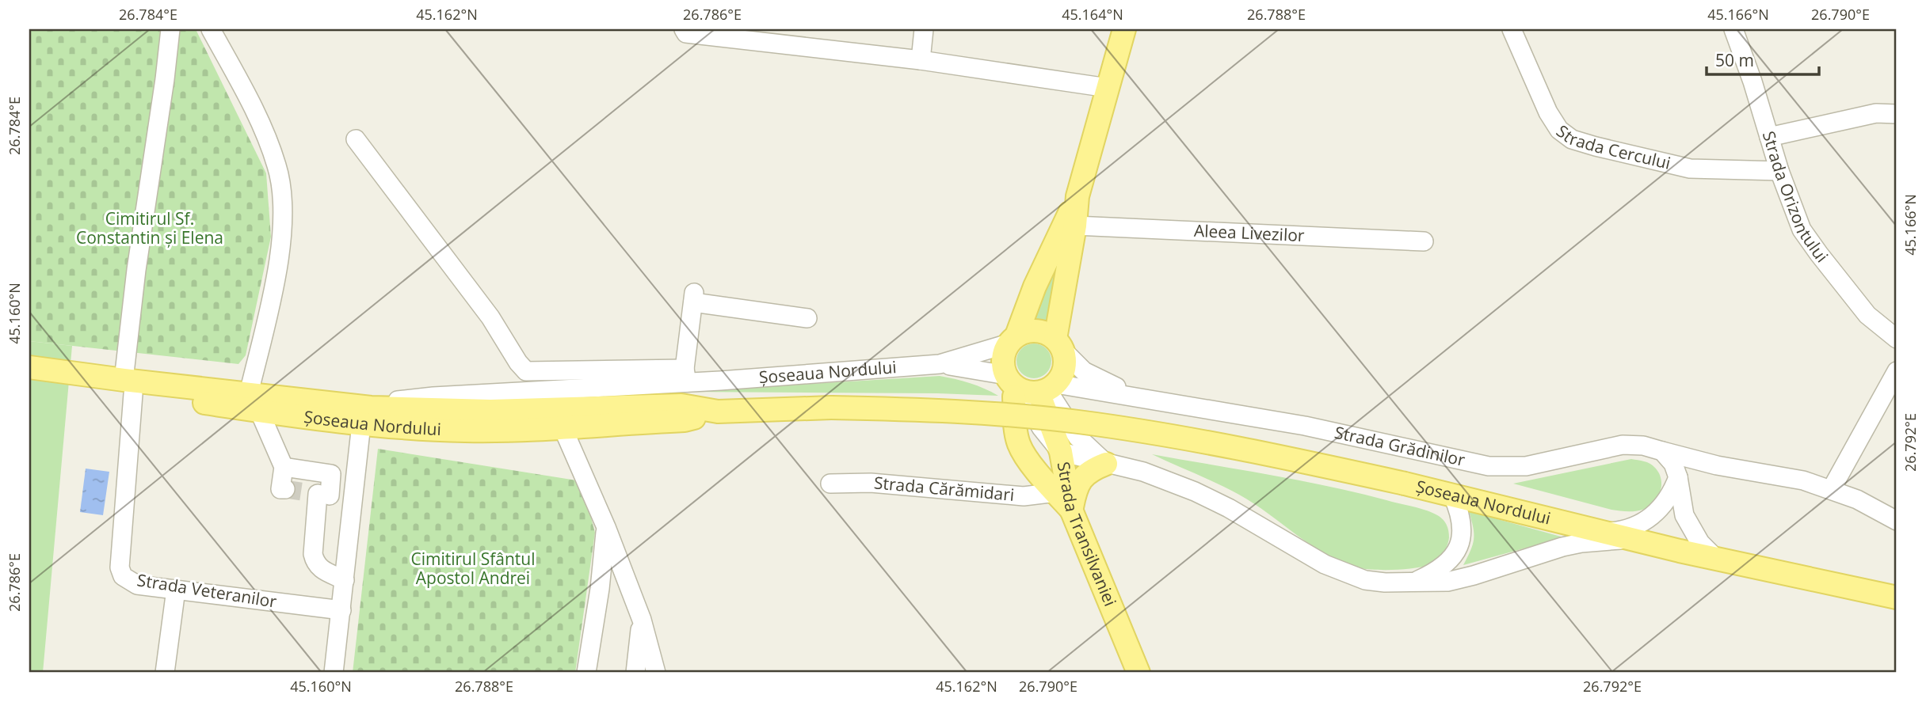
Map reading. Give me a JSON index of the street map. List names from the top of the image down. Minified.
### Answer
{"streets":{"main road":["Șoseaua Nordului","Strada Transilvaniei"],"street":["Strada Cercului","Strada Orizontului","Aleea Livezilor","Strada Grădinilor","Strada Cărămidari","Strada Veteranilor"]},"crossings":[["Strada Cercului","Strada Orizontului"],["Șoseaua Nordului","Strada Grădinilor"],["Șoseaua Nordului","Strada Transilvaniei"],["Șoseaua Nordului","Strada Veteranilor"]],"parks":["Cimitirul Sf. Constantin și Elena","Cimitirul Sfântul Apostol Andrei"],"scale_bar":"50 m","coordinates":["26.784°E","45.162°N","26.786°E","45.164°N","26.788°E","45.166°N","26.790°E","45.160°N","26.792°E"]}
